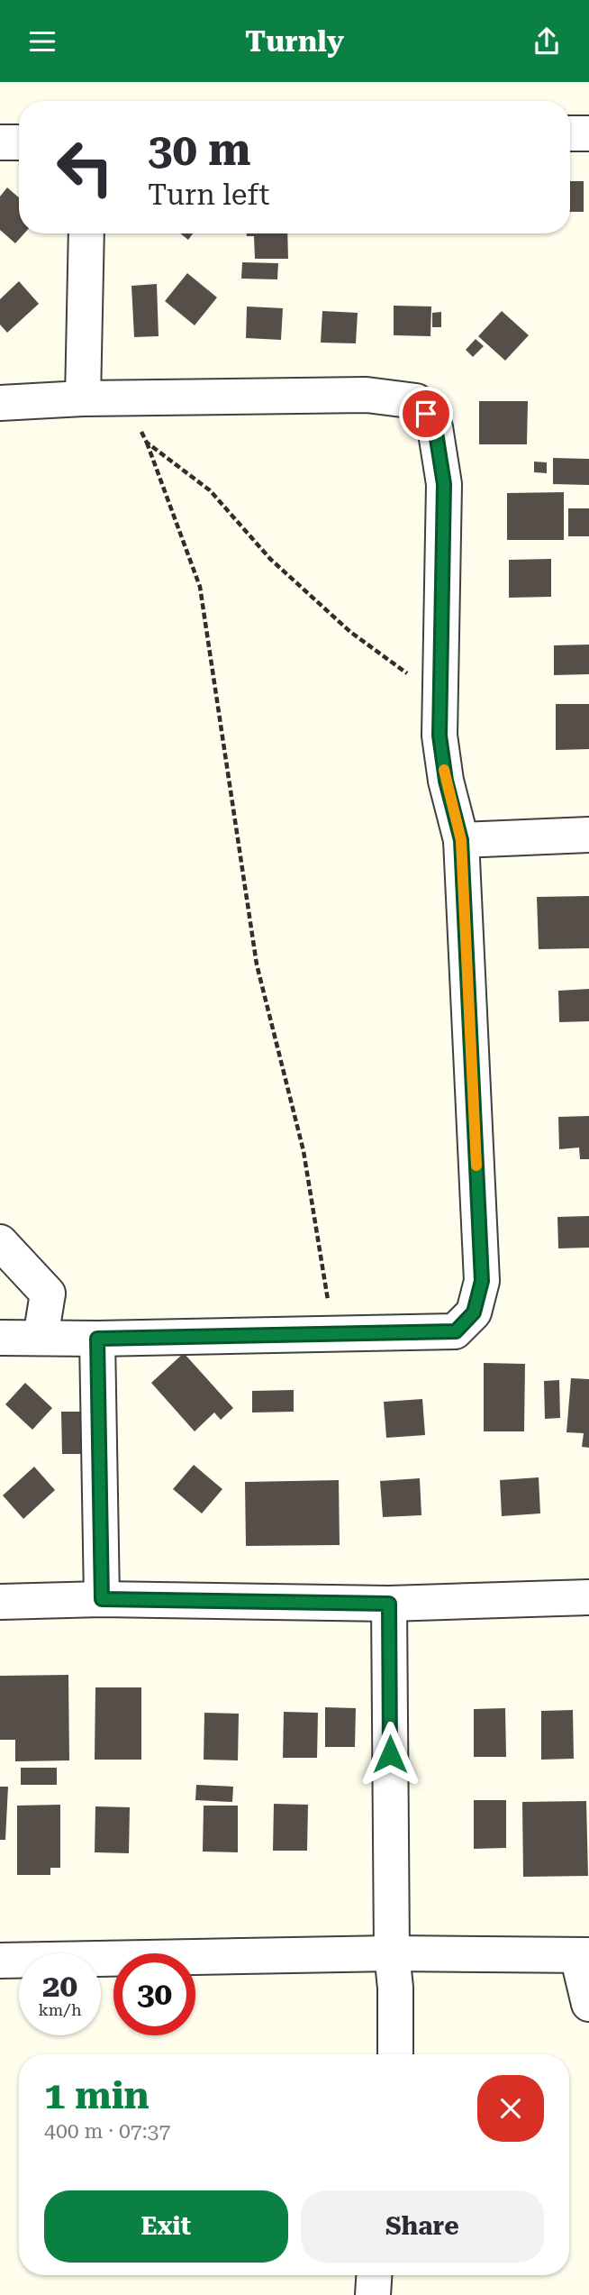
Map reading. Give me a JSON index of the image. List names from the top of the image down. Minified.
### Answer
{"page":{"header":"Turnly","turn":["30 m","Turn left"],"speed":"20 km/h","limit":"30","heading":["1 min","400 m · 07:37"],"buttons":["Exit","Share"]}}
